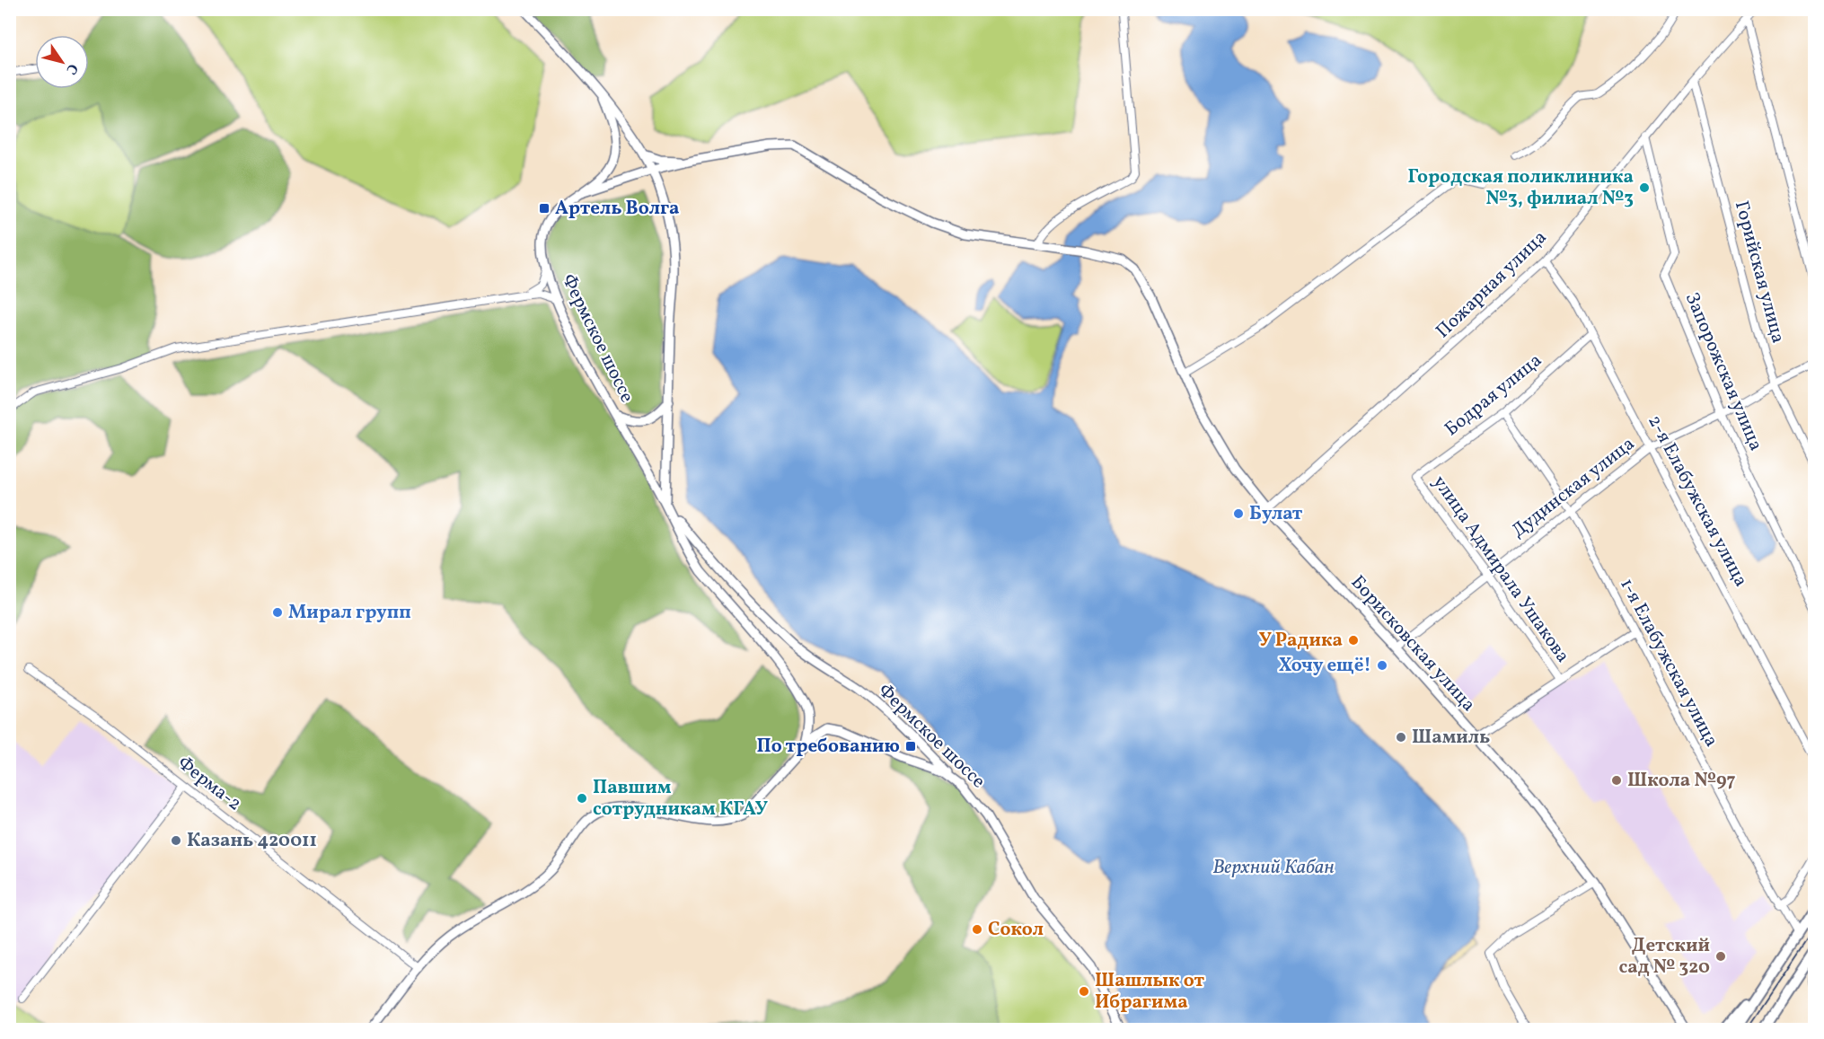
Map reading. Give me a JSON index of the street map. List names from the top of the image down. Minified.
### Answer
{"streets":{"street":["Горийская улица","Пожарная улица","Фермское шоссе","Запорожская улица","Бодрая улица","Дудинская улица","2-я Елабужская улица","улица Адмирала Ушакова","Борисковская улица","1-я Елабужская улица","Ферма-2"]},"crossings":[["Горийская улица","Пожарная улица"],["Горийская улица","Дудинская улица"],["Пожарная улица","Запорожская улица"],["Пожарная улица","2-я Елабужская улица"],["Пожарная улица","Борисковская улица"],["Запорожская улица","Дудинская улица"],["Бодрая улица","2-я Елабужская улица"],["Бодрая улица","улица Адмирала Ушакова"],["Бодрая улица","1-я Елабужская улица"],["Дудинская улица","2-я Елабужская улица"],["Дудинская улица","улица Адмирала Ушакова"],["Дудинская улица","Борисковская улица"],["Дудинская улица","1-я Елабужская улица"]],"water":["Верхний Кабан"],"places":{"other":["Городская поликлиника №3, филиал №3","Булат","Мирал групп","У Радика","Хочу ещё!","Шамиль","Школа №97","Павшим сотрудникам КГАУ","Казань 420011","Сокол","Детский сад № 320","Шашлык от Ибрагима"],"transit":["Артель Волга","По требованию"]},"north":"bottom right"}
